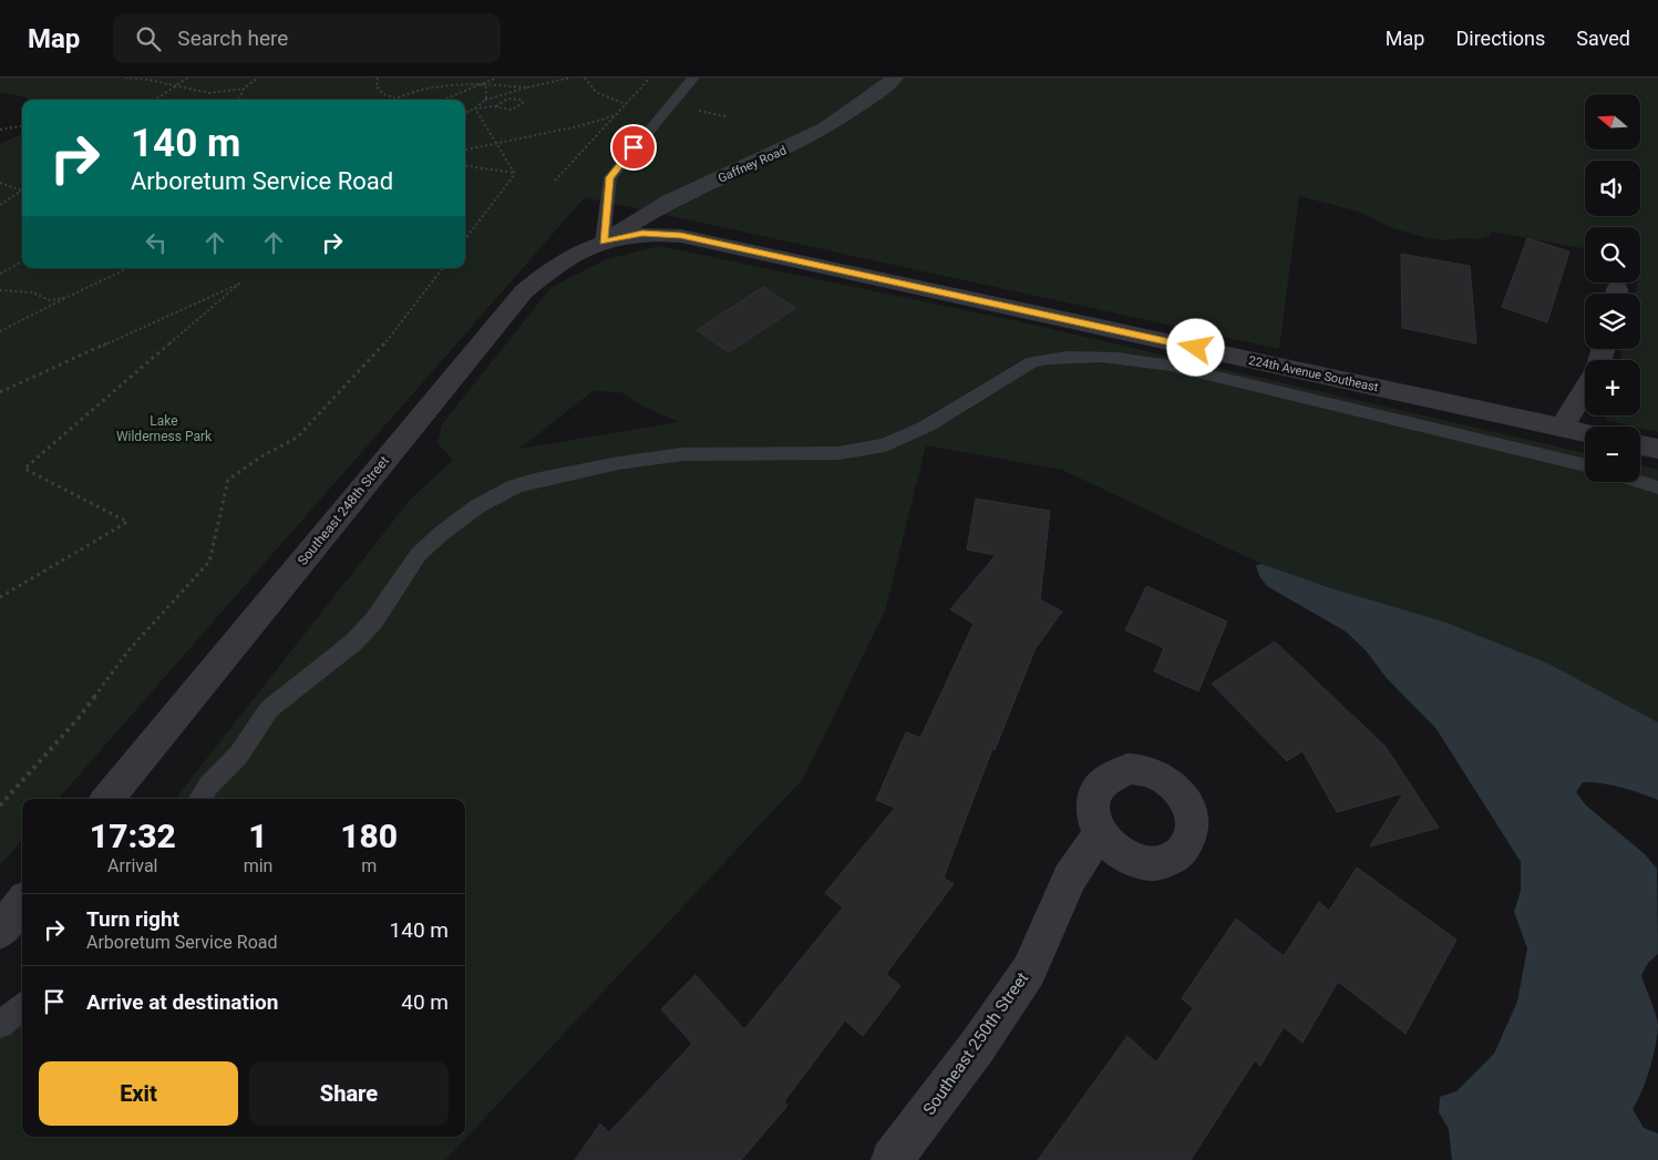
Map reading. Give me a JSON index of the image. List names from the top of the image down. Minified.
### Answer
{"streets":{"street":["Gaffney Road","224th Avenue Southeast","Southeast 248th Street","Southeast 250th Street"]},"crossings":[["Gaffney Road","224th Avenue Southeast"],["Gaffney Road","Southeast 248th Street"],["224th Avenue Southeast","Southeast 248th Street"]],"parks":["Lake Wilderness Park"],"north":"left","page":{"header":"Map","search":"Search here","nav":["Map","Directions","Saved"],"map_buttons":["+","−"],"turn":["140 m","Arboretum Service Road"],"eta":["17:32","Arrival","1","min","180","m"],"list":[{"name":"Turn right","note":"Arboretum Service Road","value":"140 m"},{"name":"Arrive at destination","value":"40 m"}],"buttons":["Exit","Share"]}}
